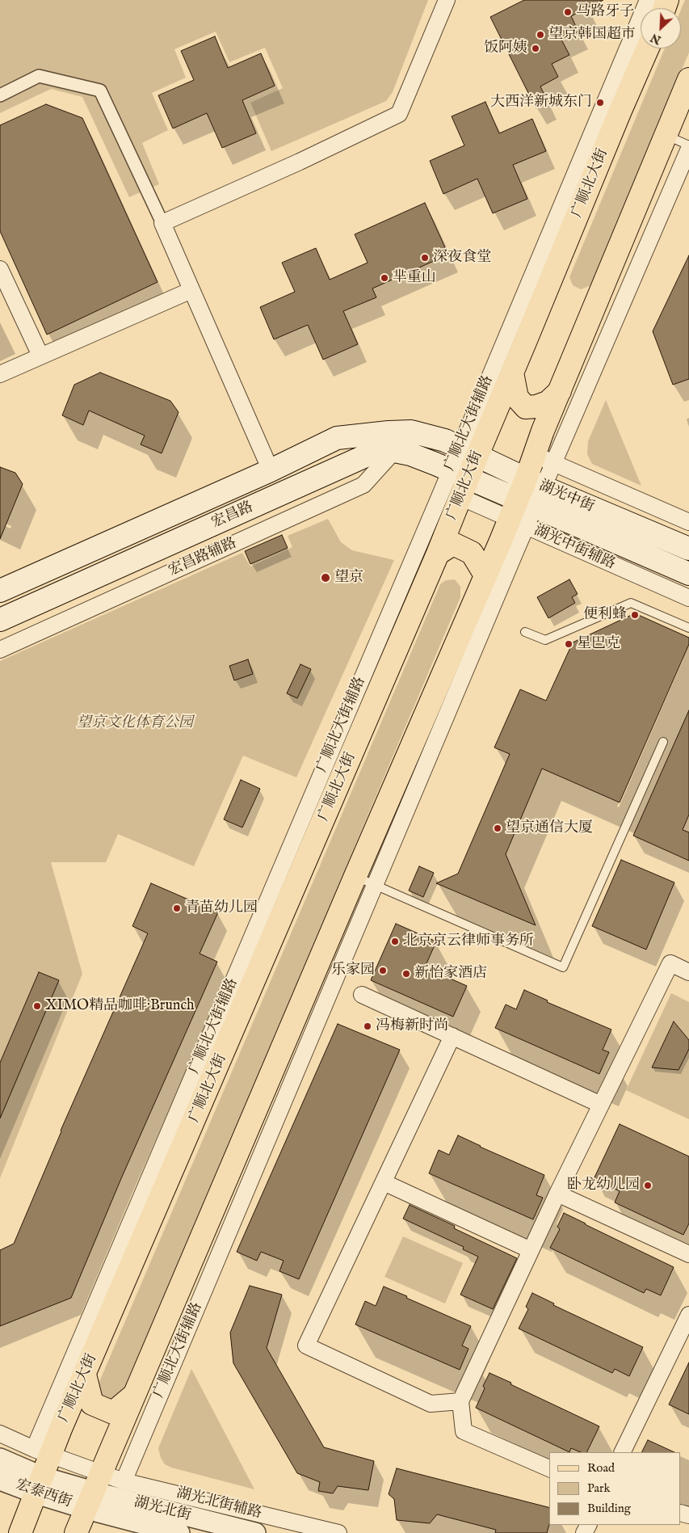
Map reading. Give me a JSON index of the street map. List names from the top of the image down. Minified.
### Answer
{"streets":{"main road":["广顺北大街","湖光中街","宏昌路"],"street":["广顺北大街辅路","湖光中街辅路","宏昌路辅路","宏泰西街","湖光北街辅路","湖光北街"]},"crossings":[["广顺北大街","广顺北大街辅路"],["广顺北大街","湖光中街"],["广顺北大街","宏昌路"],["广顺北大街","宏泰西街"],["广顺北大街","湖光北街辅路"],["广顺北大街辅路","湖光中街"],["广顺北大街辅路","宏昌路"],["广顺北大街辅路","湖光中街辅路"],["广顺北大街辅路","湖光北街辅路"],["湖光中街","宏昌路"],["湖光中街","湖光中街辅路"],["宏昌路","宏昌路辅路"],["宏泰西街","湖光北街辅路"],["宏泰西街","湖光北街"],["湖光北街辅路","湖光北街"]],"parks":["望京文化体育公园"],"places":["马路牙子","望京韩国超市","饭阿姨","大西洋新城东门","深夜食堂","芈重山","望京","便利蜂","星巴克","望京通信大厦","青苗幼儿园","北京京云律师事务所","乐家园","新怡家酒店","XIMO精品咖啡·Brunch","冯梅新时尚","卧龙幼儿园"],"legend":["Road","Park","Building"],"north":"bottom left"}
